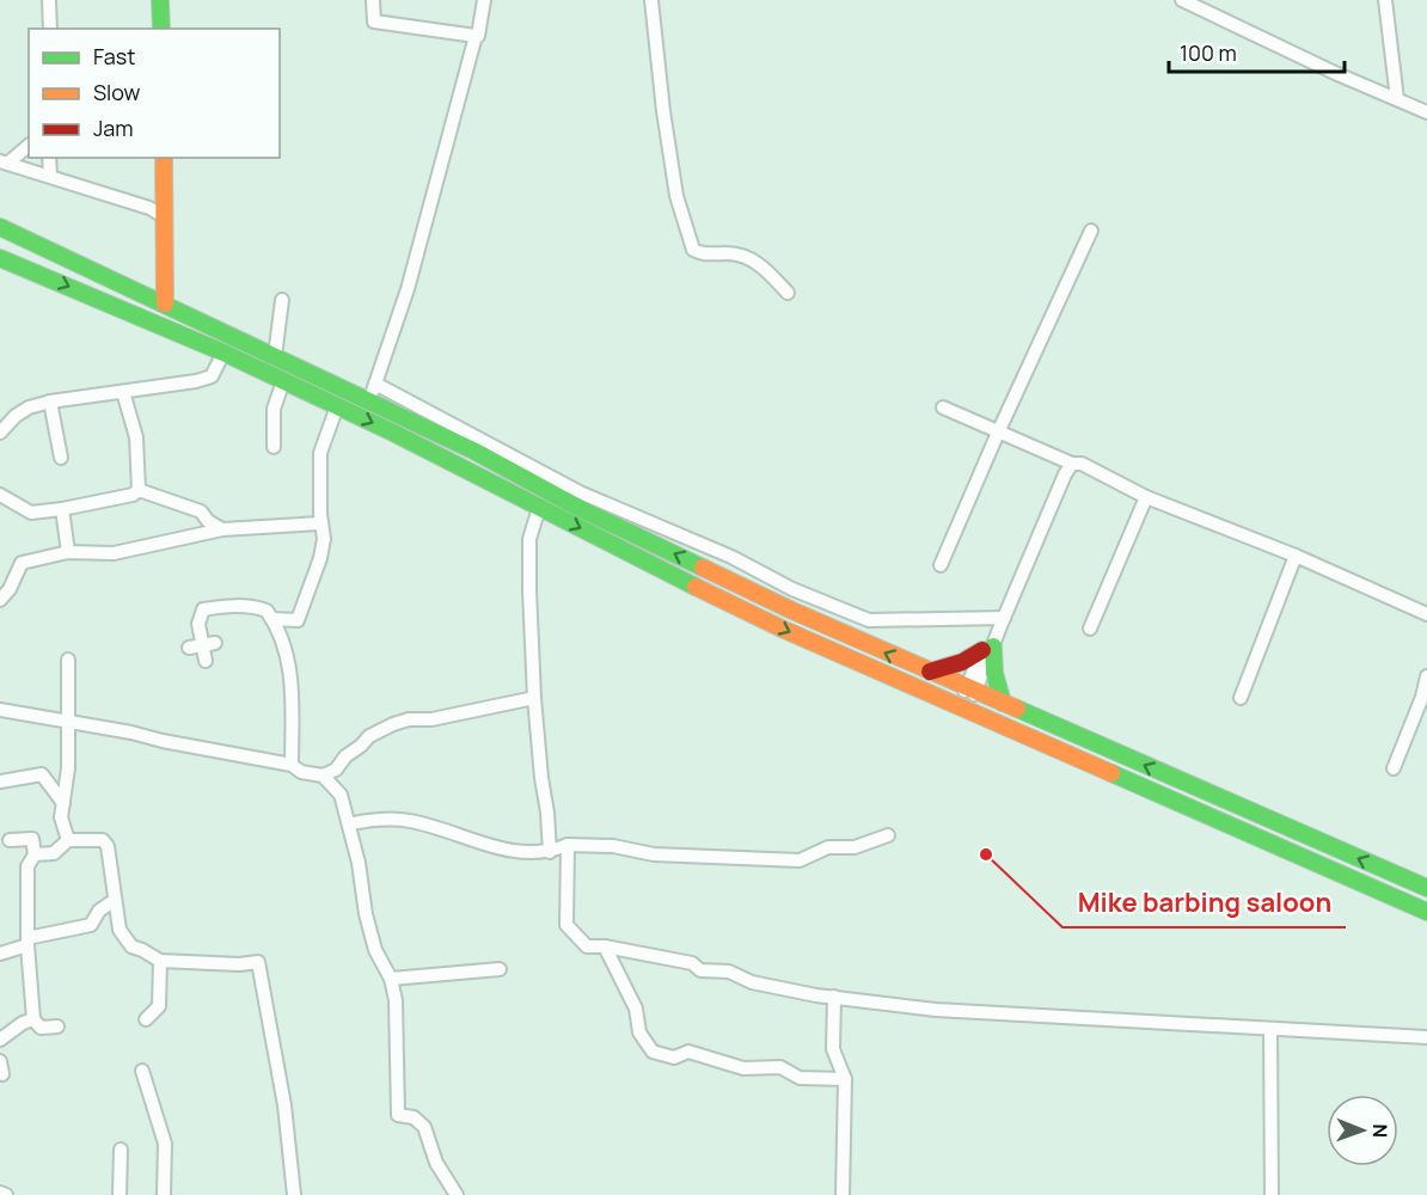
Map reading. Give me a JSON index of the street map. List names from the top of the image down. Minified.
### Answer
{"places":["Mike barbing saloon"],"legend":["Fast","Slow","Jam"],"scale_bar":"100 m","north":"right"}
